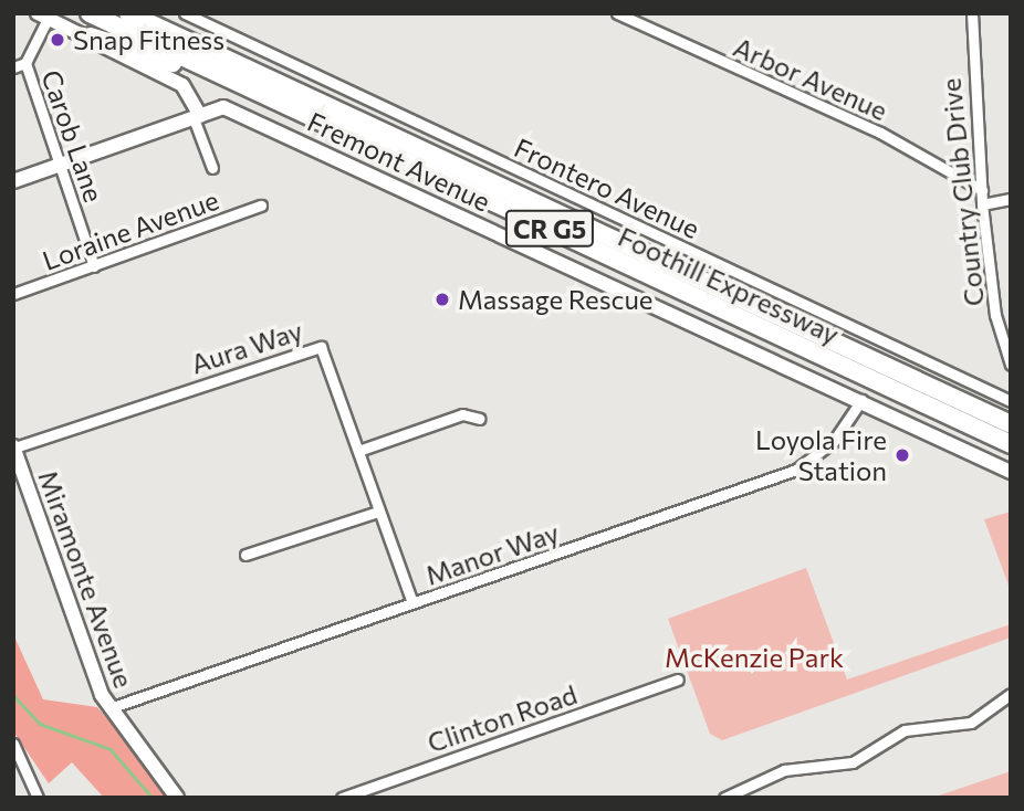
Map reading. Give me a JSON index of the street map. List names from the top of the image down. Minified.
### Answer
{"streets":{"highway":["CR G5","Foothill Expressway"],"street":["Arbor Avenue","Carob Lane","Fremont Avenue","Frontero Avenue","Country Club Drive","Loraine Avenue","Aura Way","Manor Way","Miramonte Avenue","Clinton Road"]},"crossings":[["Arbor Avenue","Country Club Drive"],["Carob Lane","Fremont Avenue"],["Carob Lane","Loraine Avenue"],["Fremont Avenue","Manor Way"],["Aura Way","Manor Way"],["Aura Way","Miramonte Avenue"],["Manor Way","Miramonte Avenue"]],"parks":["McKenzie Park"],"places":["Snap Fitness","Massage Rescue","Loyola Fire Station"]}
